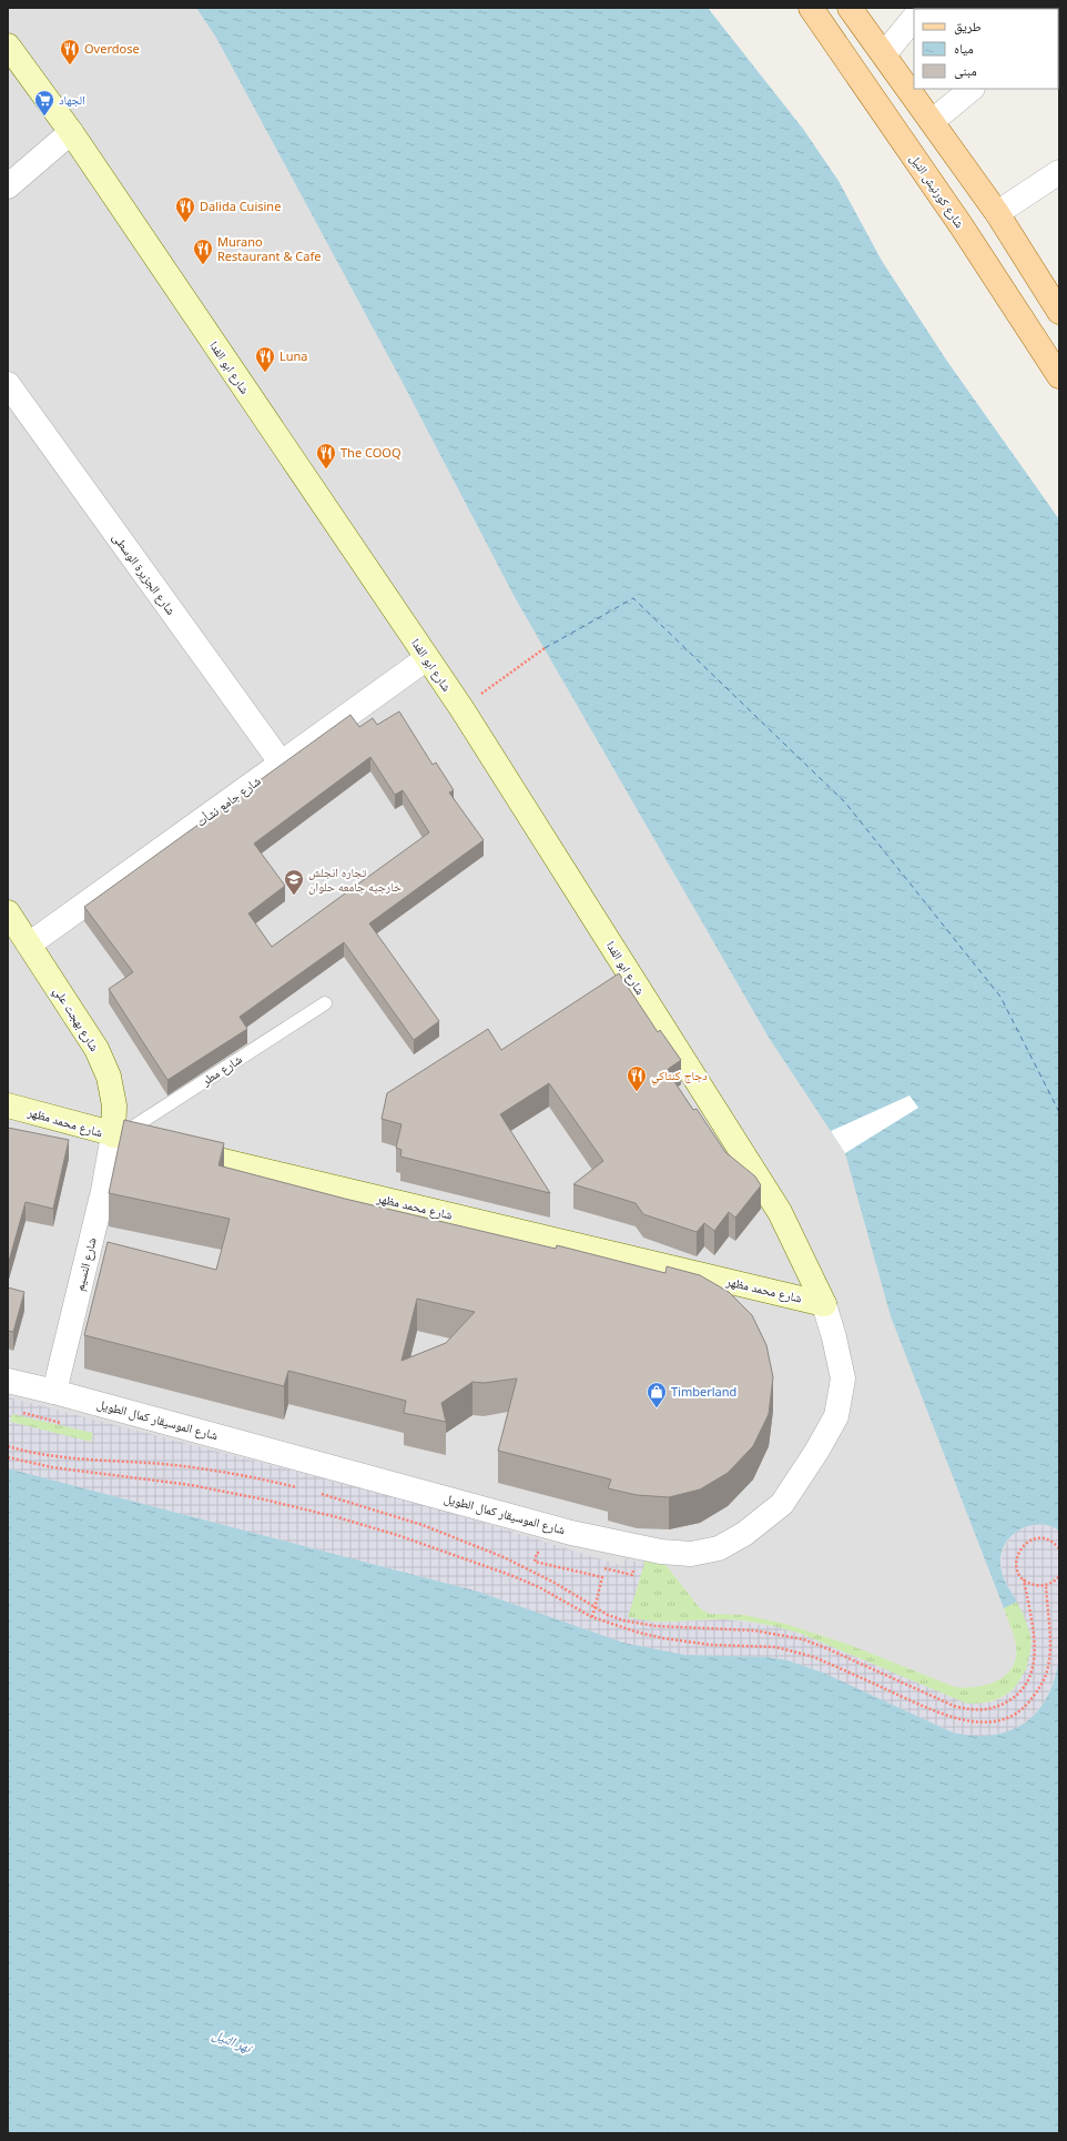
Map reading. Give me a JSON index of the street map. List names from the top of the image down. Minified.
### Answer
{"streets":{"main road":["شارع كورنيش النيل"],"street":["شارع ابو الفدا","شارع الجزيرة الوسطى","شارع جامع نشأت","شارع بهجت علي","شارع محمد مظهر","شارع النسيم","شارع الموسيقار كمال الطويل"],"lane":["شارع مطر"]},"crossings":[["شارع ابو الفدا","شارع جامع نشأت"],["شارع ابو الفدا","شارع محمد مظهر"],["شارع ابو الفدا","شارع الموسيقار كمال الطويل"],["شارع الجزيرة الوسطى","شارع جامع نشأت"],["شارع جامع نشأت","شارع بهجت علي"],["شارع بهجت علي","شارع مطر"],["شارع بهجت علي","شارع محمد مظهر"],["شارع بهجت علي","شارع النسيم"],["شارع مطر","شارع محمد مظهر"],["شارع مطر","شارع النسيم"],["شارع محمد مظهر","شارع النسيم"],["شارع محمد مظهر","شارع الموسيقار كمال الطويل"],["شارع النسيم","شارع الموسيقار كمال الطويل"]],"water":["نهر النيل"],"places":{"restaurant":["Overdose","Dalida Cuisine","Murano Restaurant & Cafe","Luna","The COOQ","دجاج كنتاكي"],"supermarket":["الجهاد"],"school or university":["تجاره انجلش خارجيه جامعه حلوان"],"shop":["Timberland"]},"legend":["طريق","مياه","مبنى"]}
